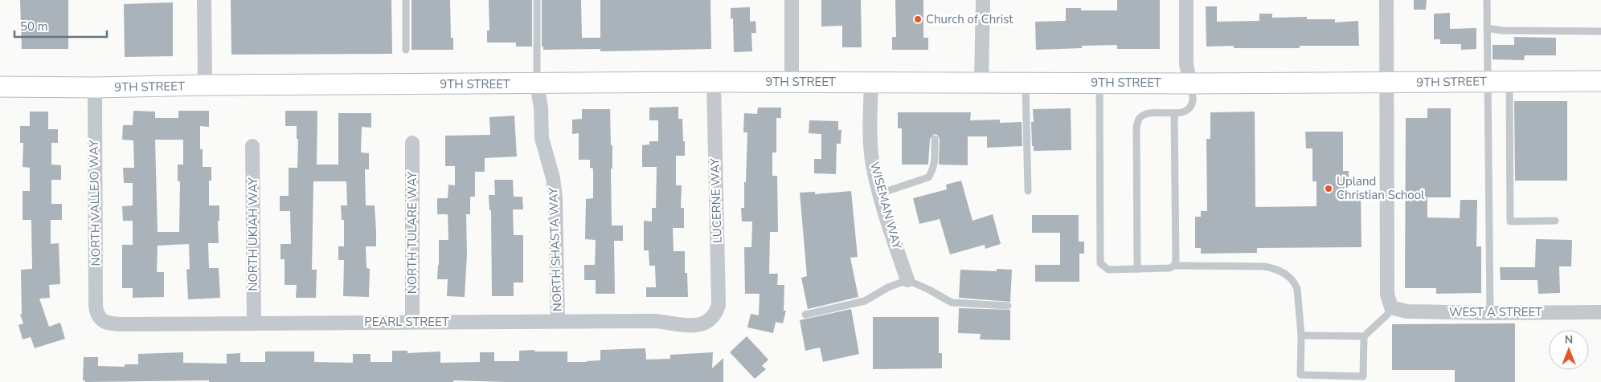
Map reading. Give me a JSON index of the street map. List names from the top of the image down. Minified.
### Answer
{"streets":{"street":["9TH STREET","LUCERNE WAY","NORTH VALLEJO WAY","WISEMAN WAY","NORTH TULARE WAY","NORTH UKIAH WAY","NORTH SHASTA WAY","WEST A STREET","PEARL STREET"]},"crossings":[["9TH STREET","LUCERNE WAY"],["9TH STREET","NORTH VALLEJO WAY"],["9TH STREET","WISEMAN WAY"],["9TH STREET","NORTH SHASTA WAY"],["LUCERNE WAY","PEARL STREET"],["NORTH VALLEJO WAY","PEARL STREET"],["NORTH TULARE WAY","PEARL STREET"],["NORTH UKIAH WAY","PEARL STREET"],["NORTH SHASTA WAY","PEARL STREET"]],"places":["Church of Christ","Upland Christian School"],"scale_bar":"50 m","north":"top"}
